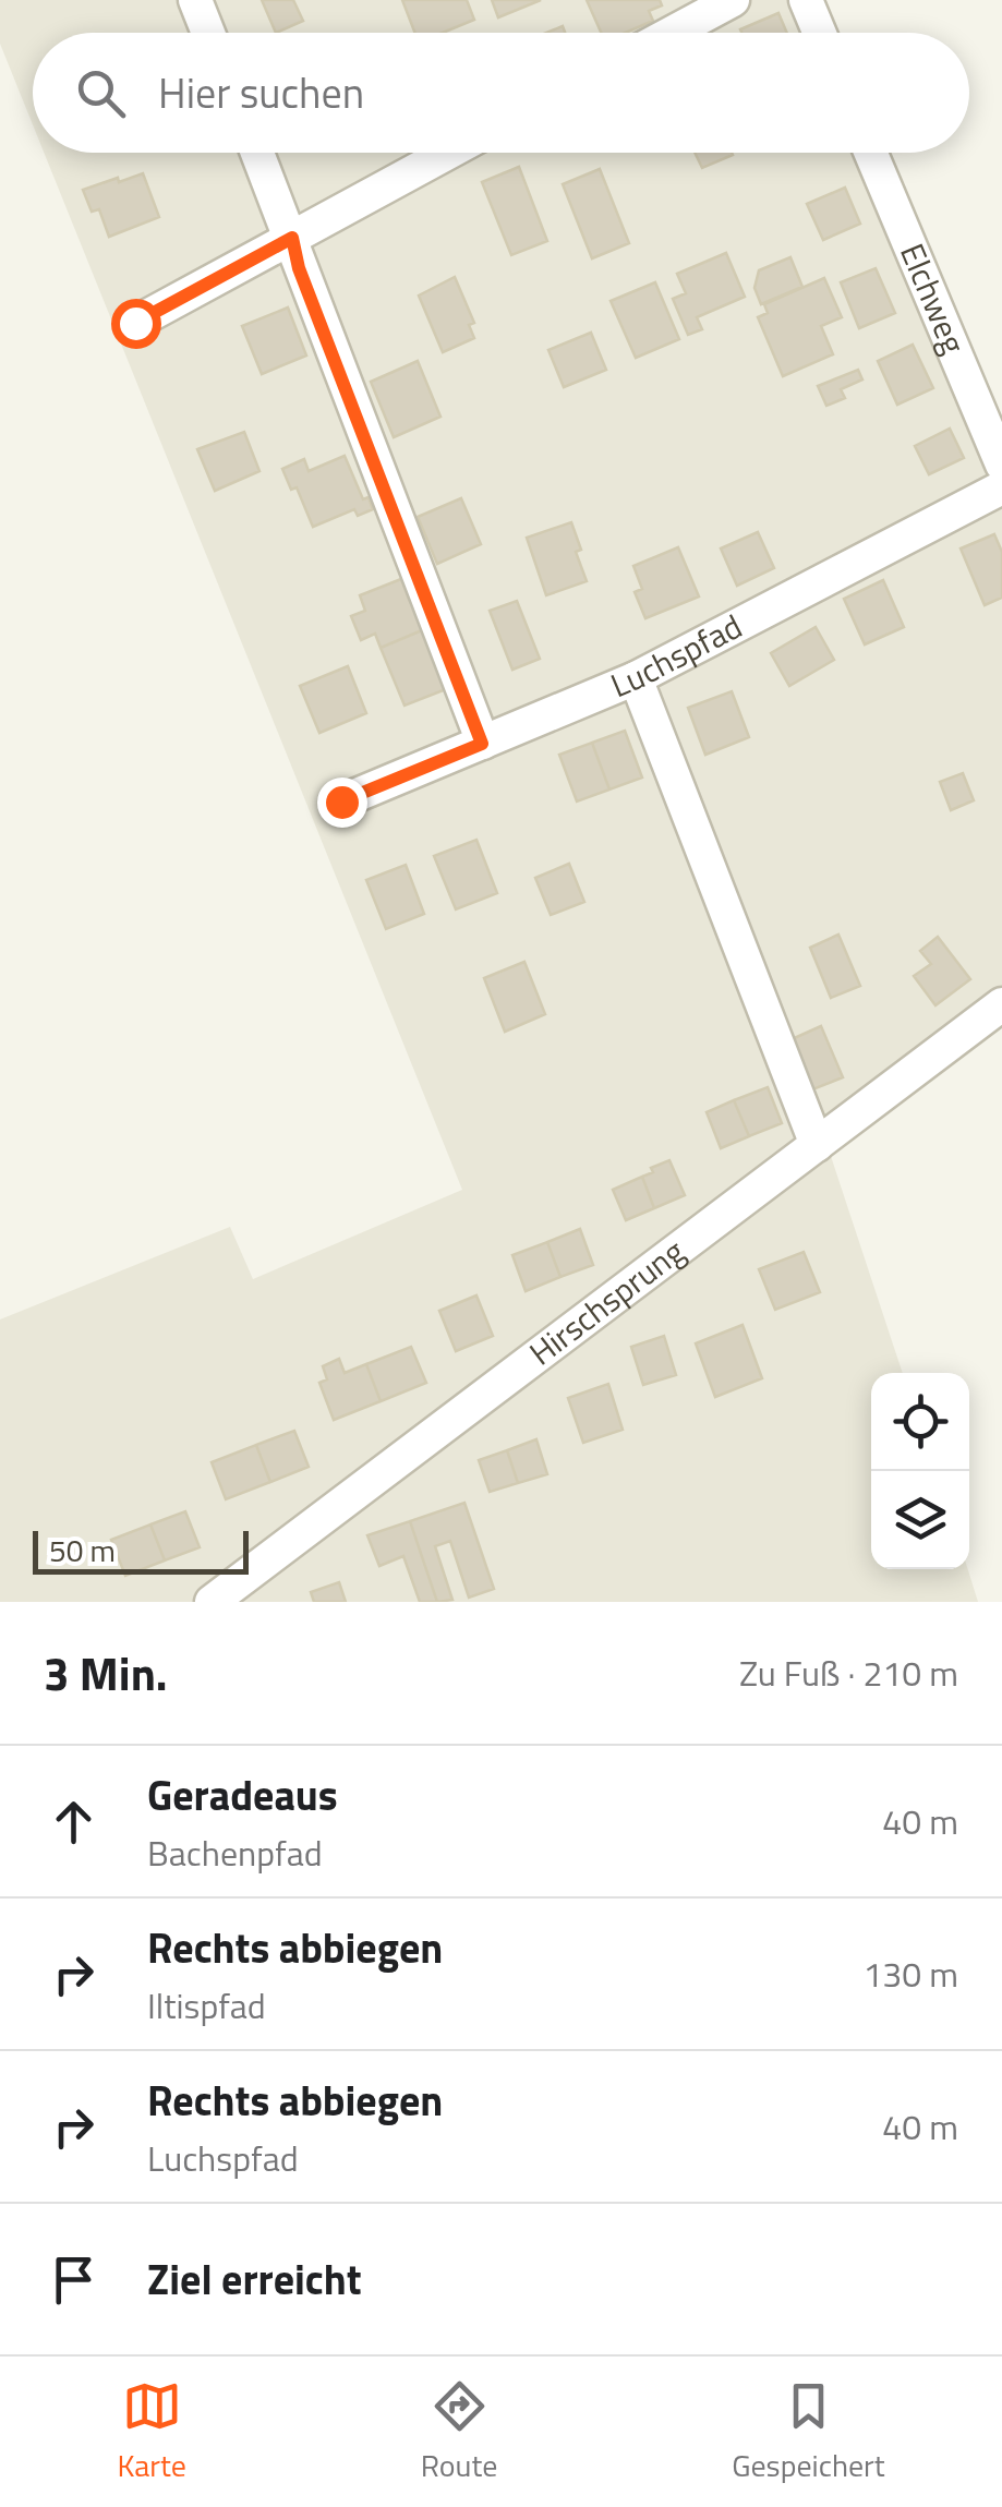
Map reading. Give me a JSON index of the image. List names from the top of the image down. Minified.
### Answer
{"streets":{"street":["Elchweg","Luchspfad","Hirschsprung"]},"scale_bar":"50 m","page":{"search":"Hier suchen","scale":"50 m","heading":["3 Min.","Zu Fuß · 210 m"],"list":[["Geradeaus","Bachenpfad","40 m"],["Rechts abbiegen","Iltispfad","130 m"],["Rechts abbiegen","Luchspfad","40 m"],"Ziel erreicht"],"nav":["Karte","Route","Gespeichert"]}}
